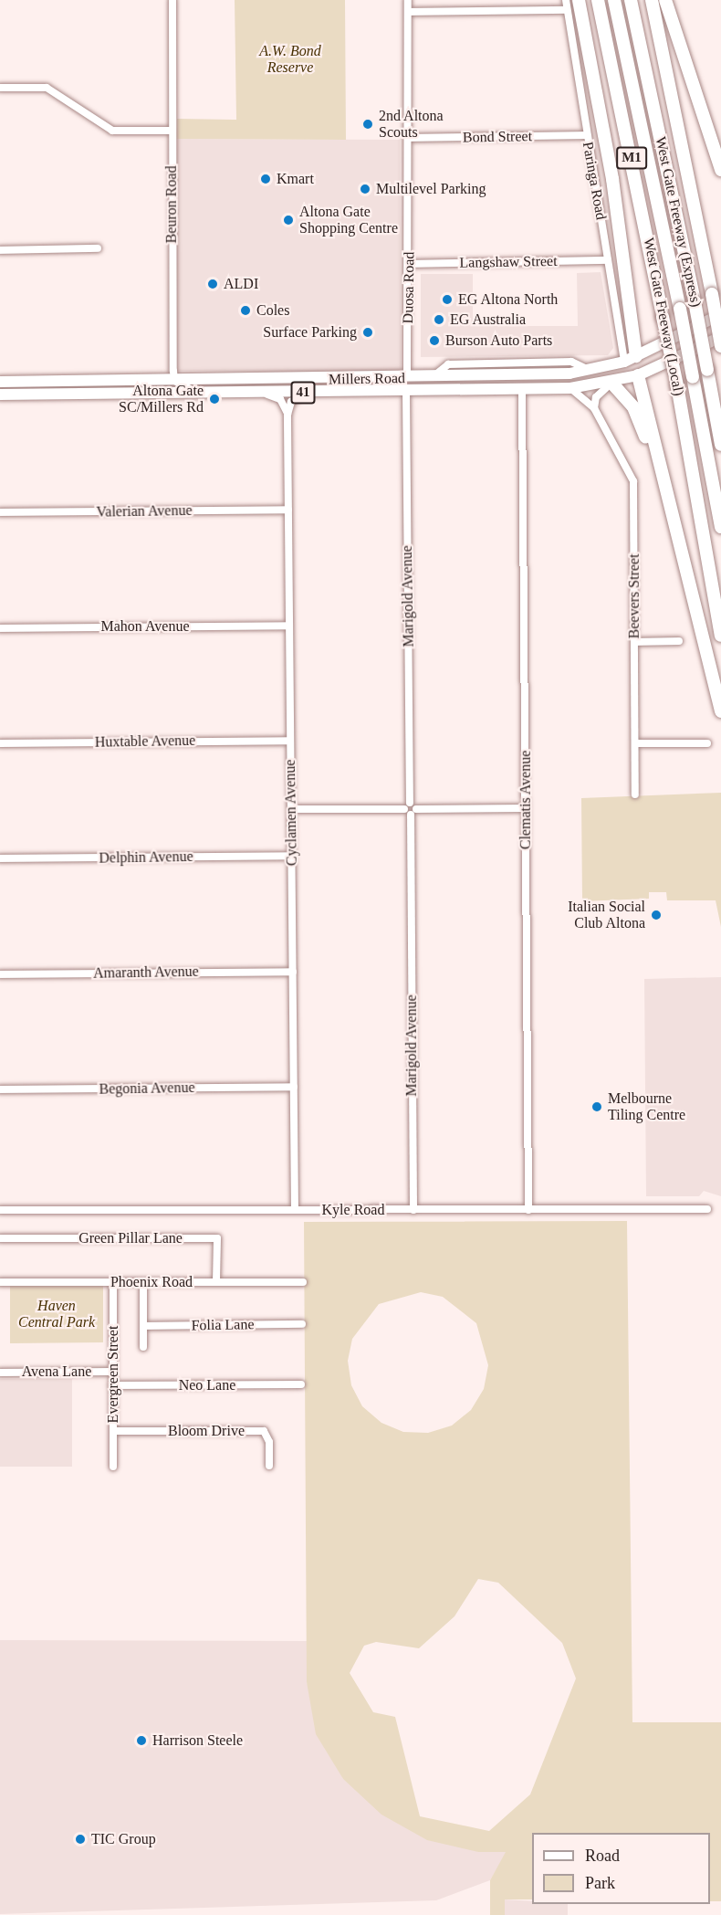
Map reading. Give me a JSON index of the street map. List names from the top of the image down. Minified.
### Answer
{"streets":{"highway":["M1","West Gate Freeway (Express)","West Gate Freeway (Local)"],"main road":["Millers Road","41"],"street":["Bond Street","Paringa Road","Beuron Road","Langshaw Street","Duosa Road","Valerian Avenue","Marigold Avenue","Beevers Street","Mahon Avenue","Huxtable Avenue","Clematis Avenue","Cyclamen Avenue","Delphin Avenue","Amaranth Avenue","Begonia Avenue","Kyle Road","Green Pillar Lane","Phoenix Road","Folia Lane","Avena Lane","Evergreen Street","Neo Lane","Bloom Drive"]},"crossings":[["Bond Street","Paringa Road"],["Bond Street","Duosa Road"],["Paringa Road","Langshaw Street"],["Paringa Road","Millers Road"],["Beuron Road","Millers Road"],["Langshaw Street","Duosa Road"],["Duosa Road","Millers Road"],["Millers Road","Marigold Avenue"],["Millers Road","Beevers Street"],["Millers Road","Clematis Avenue"],["Valerian Avenue","Cyclamen Avenue"],["Marigold Avenue","Kyle Road"],["Mahon Avenue","Cyclamen Avenue"],["Huxtable Avenue","Cyclamen Avenue"],["Clematis Avenue","Kyle Road"],["Cyclamen Avenue","Delphin Avenue"],["Cyclamen Avenue","Amaranth Avenue"],["Cyclamen Avenue","Begonia Avenue"],["Cyclamen Avenue","Kyle Road"],["Green Pillar Lane","Phoenix Road"],["Phoenix Road","Evergreen Street"],["Avena Lane","Evergreen Street"],["Evergreen Street","Neo Lane"],["Evergreen Street","Bloom Drive"]],"parks":["A.W. Bond Reserve","Haven Central Park"],"places":["2nd Altona Scouts","Kmart","Multilevel Parking","Altona Gate Shopping Centre","ALDI","EG Altona North","Coles","EG Australia","Surface Parking","Burson Auto Parts","Altona Gate SC/Millers Rd","Italian Social Club Altona","Melbourne Tiling Centre","Harrison Steele","TIC Group"],"legend":["Road","Park"]}
